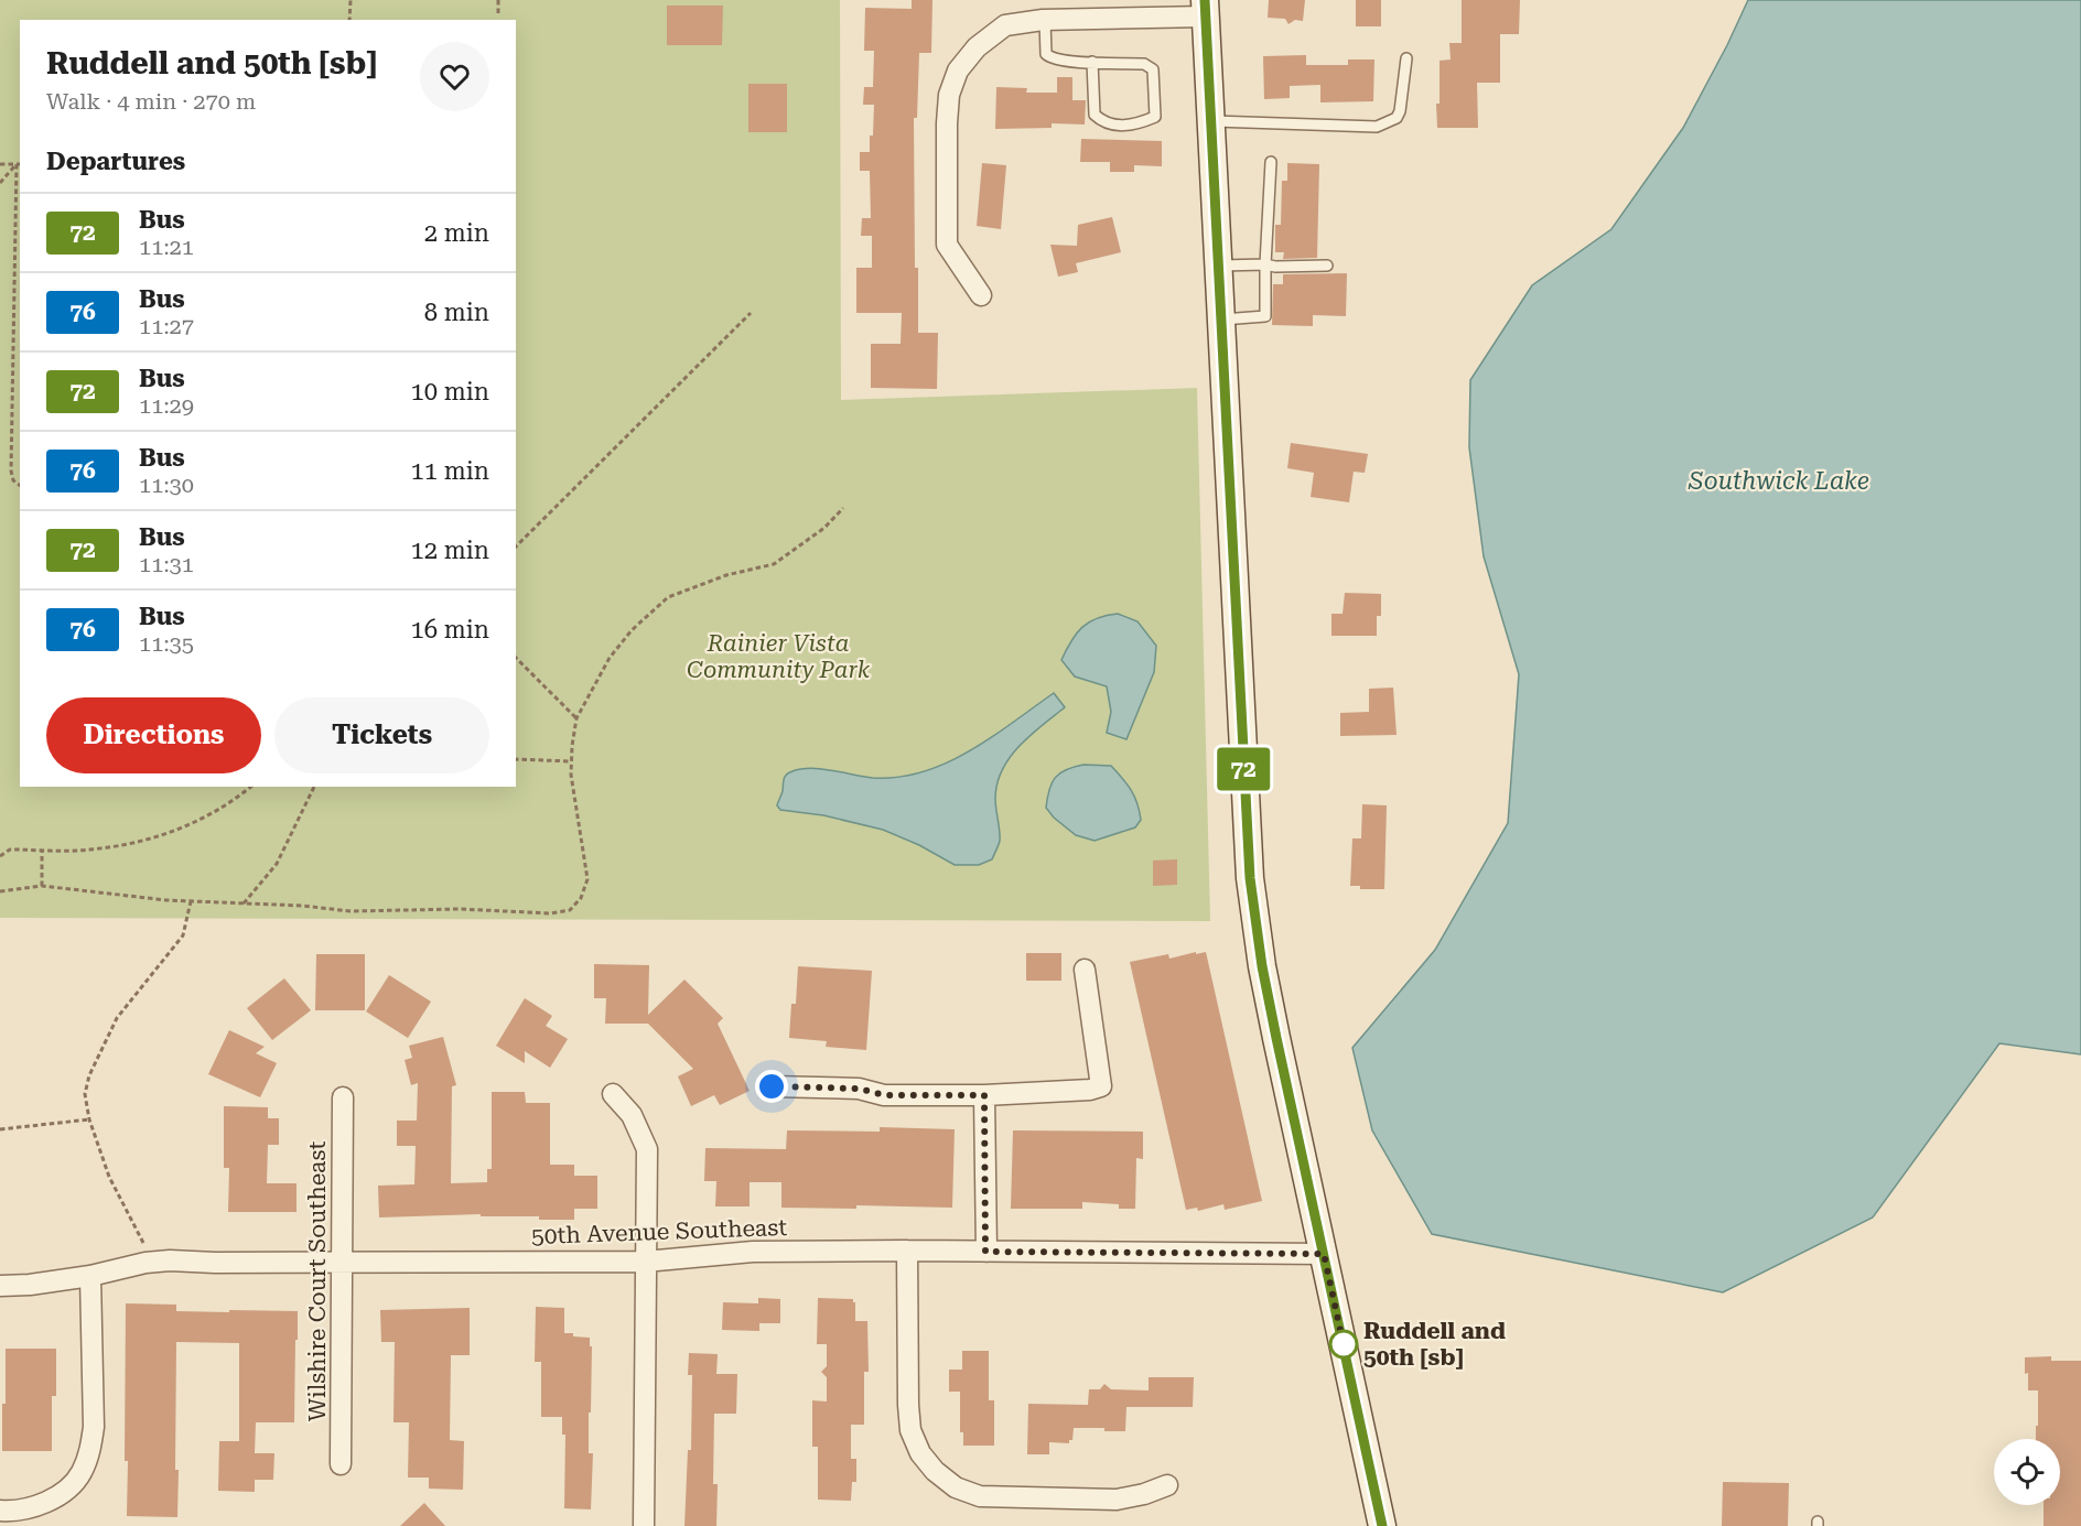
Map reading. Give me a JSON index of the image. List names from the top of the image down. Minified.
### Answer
{"streets":{"street":["50th Avenue Southeast","Wilshire Court Southeast"]},"crossings":[["50th Avenue Southeast","Wilshire Court Southeast"]],"water":["Southwick Lake"],"parks":["Rainier Vista Community Park"],"places":["Ruddell and 50th [sb]"],"lines":["bus line 72"],"page":{"on_map":"72","heading":[["Ruddell and 50th [sb]","Walk · 4 min · 270 m"],"Departures"],"list":[{"mark":"72","name":"Bus","note":"11:21","value":"2 min"},{"mark":"76","name":"Bus","note":"11:27","value":"8 min"},{"mark":"72","name":"Bus","note":"11:29","value":"10 min"},{"mark":"76","name":"Bus","note":"11:30","value":"11 min"},{"mark":"72","name":"Bus","note":"11:31","value":"12 min"},{"mark":"76","name":"Bus","note":"11:35","value":"16 min"}],"buttons":["Directions","Tickets"]}}
